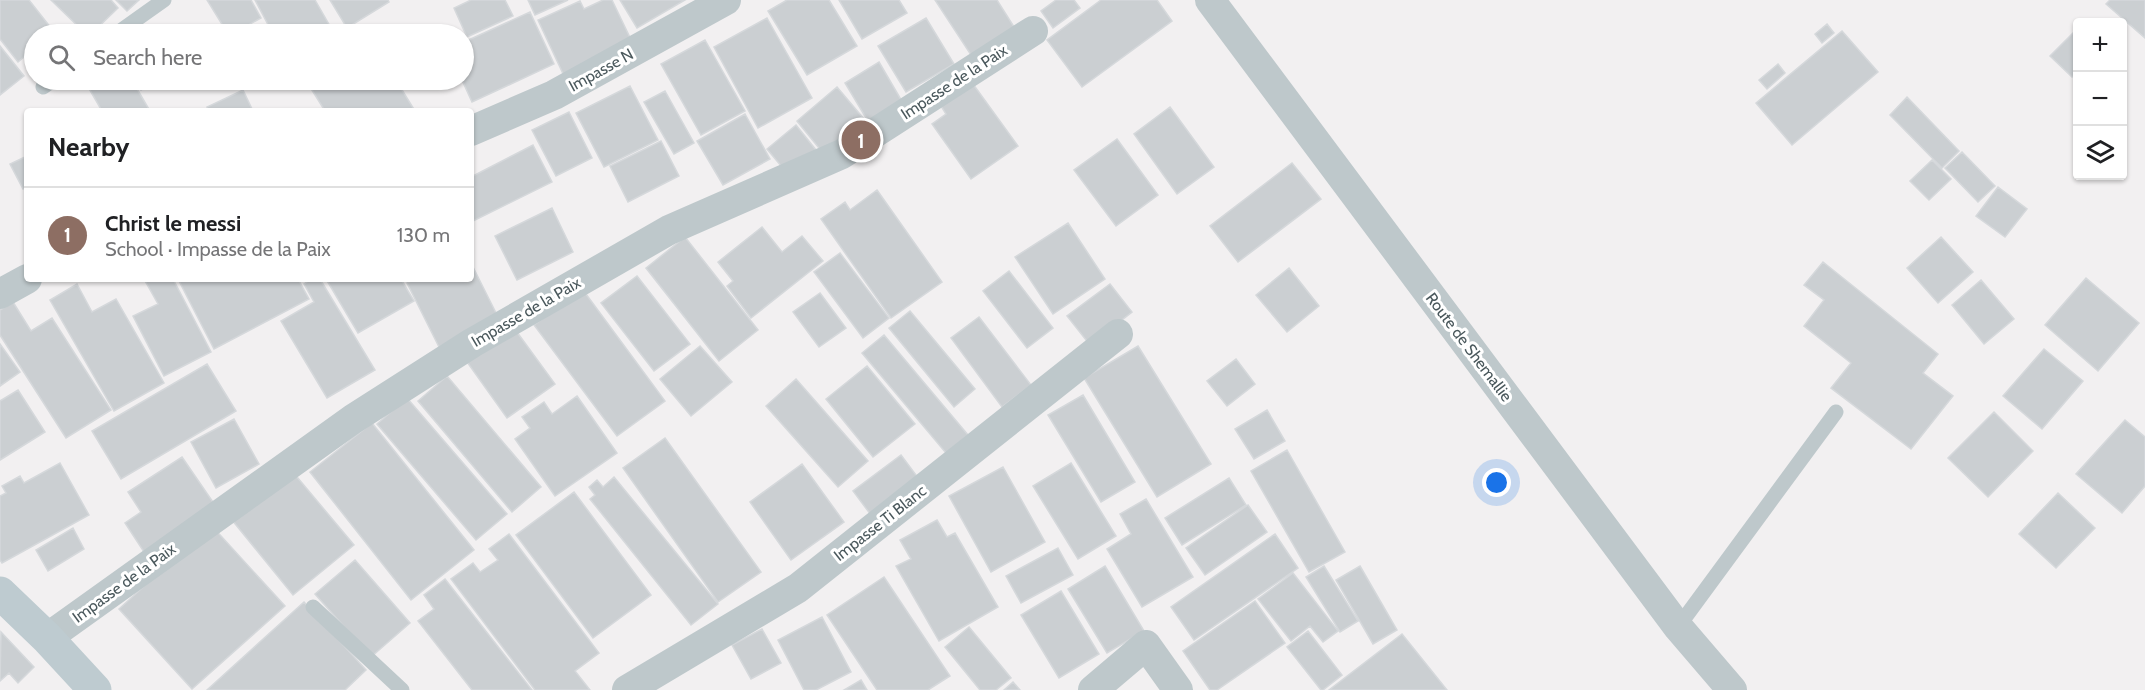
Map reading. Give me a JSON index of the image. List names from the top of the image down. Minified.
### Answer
{"streets":{"street":["Impasse N","Impasse de la Paix","Route de Shemallie","Impasse Ti Blanc"]},"page":{"map_buttons":["+","−"],"search":"Search here","heading":"Nearby","pins":"1","list":[{"mark":"1","name":"Christ le messi","note":"School · Impasse de la Paix","value":"130 m"}]}}
